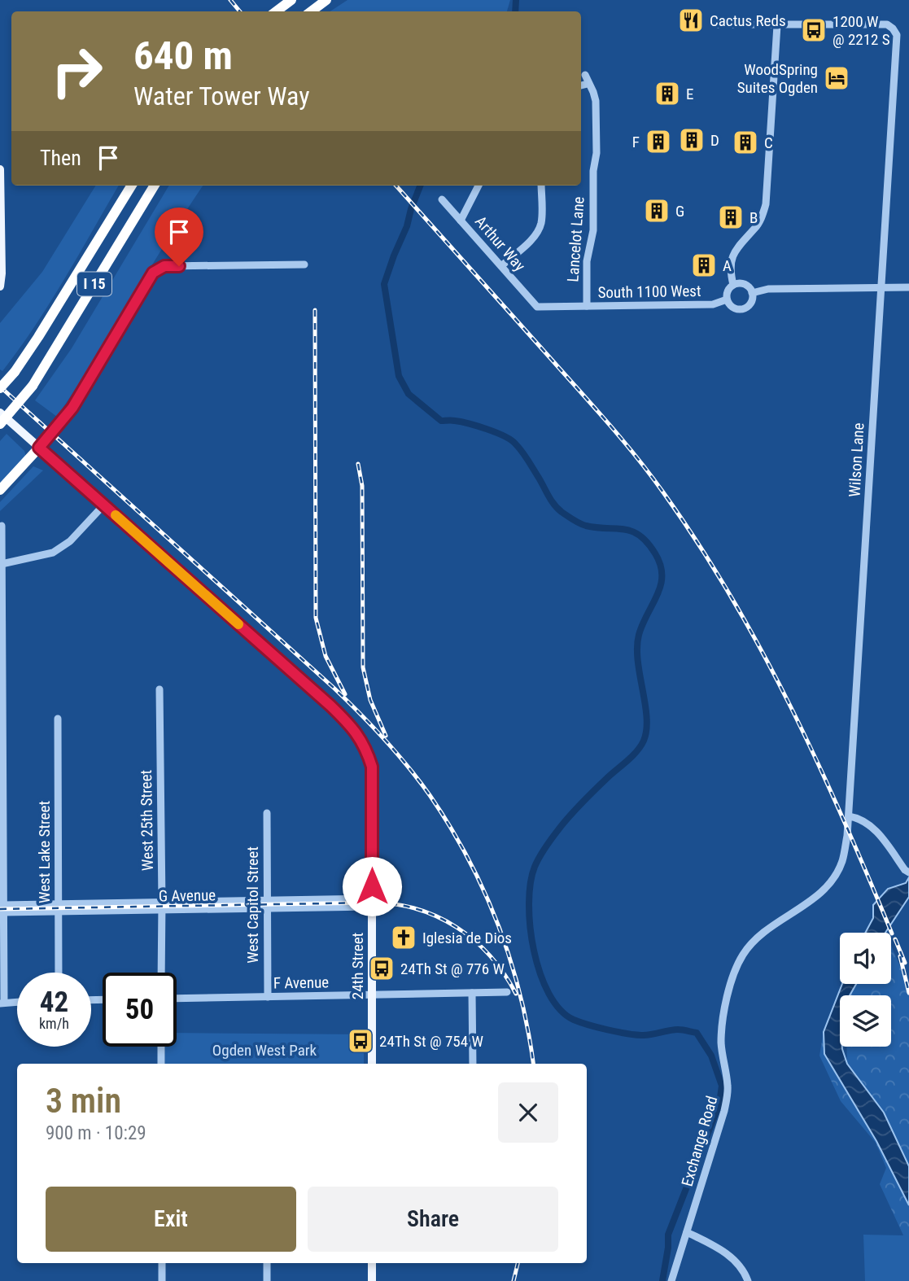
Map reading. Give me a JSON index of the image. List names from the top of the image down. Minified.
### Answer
{"streets":{"highway":["I 15"],"main road":["24th Street"],"street":["Lancelot Lane","Arthur Way","South 1100 West","Wilson Lane","West 25th Street","West Lake Street","G Avenue","West Capitol Street","F Avenue","Exchange Road"]},"crossings":[["Lancelot Lane","South 1100 West"],["Arthur Way","South 1100 West"],["Wilson Lane","Exchange Road"],["West 25th Street","G Avenue"],["West Lake Street","G Avenue"],["G Avenue","West Capitol Street"],["G Avenue","24th Street"],["West Capitol Street","F Avenue"],["24th Street","F Avenue"]],"parks":["Ogden West Park"],"places":{"restaurant":["Cactus Reds"],"bus stop":["1200 W @ 2212 S","24Th St @ 776 W","24Th St @ 754 W"],"hotel":["WoodSpring Suites Ogden"],"building":["E","D","F","C","G","B","A"],"church":["Iglesia de Dios"]},"page":{"turn":["640 m","Water Tower Way"],"then":"Then","speed":"42 km/h","limit":"50","heading":["3 min","900 m · 10:29"],"buttons":["Exit","Share"]}}
